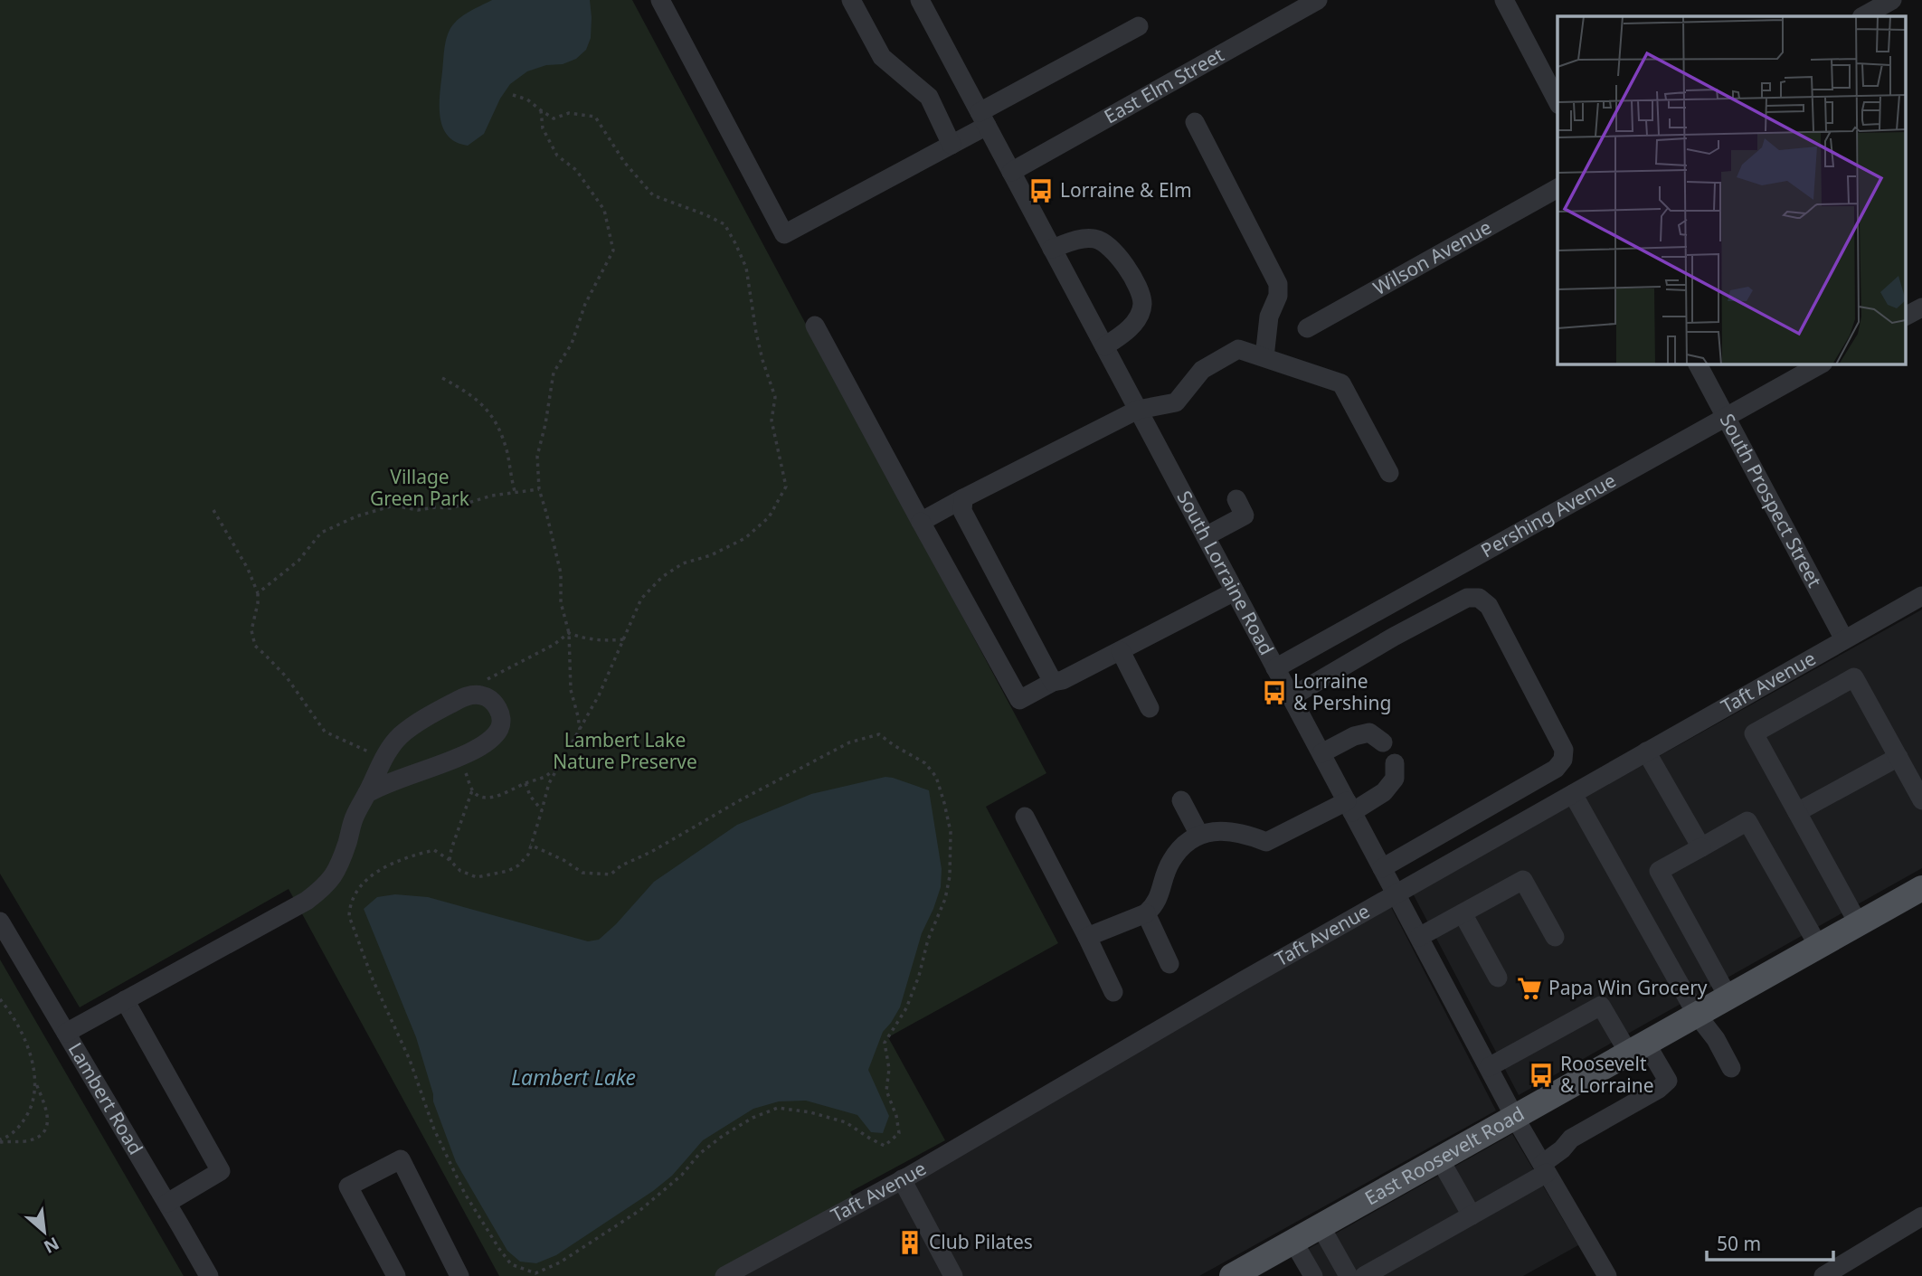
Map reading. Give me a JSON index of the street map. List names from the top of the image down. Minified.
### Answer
{"streets":{"main road":["East Roosevelt Road"],"street":["East Elm Street","Wilson Avenue","South Prospect Street","Pershing Avenue","South Lorraine Road","Taft Avenue","Lambert Road"]},"crossings":[["East Elm Street","South Lorraine Road"],["South Prospect Street","Pershing Avenue"],["South Prospect Street","Taft Avenue"],["Pershing Avenue","South Lorraine Road"],["South Lorraine Road","Taft Avenue"],["South Lorraine Road","East Roosevelt Road"]],"water":["Lambert Lake"],"parks":["Village Green Park","Lambert Lake Nature Preserve"],"places":{"bus stop":["Lorraine & Elm","Lorraine & Pershing","Roosevelt & Lorraine"],"supermarket":["Papa Win Grocery"],"building":["Club Pilates"]},"scale_bar":"50 m","north":"bottom right"}
